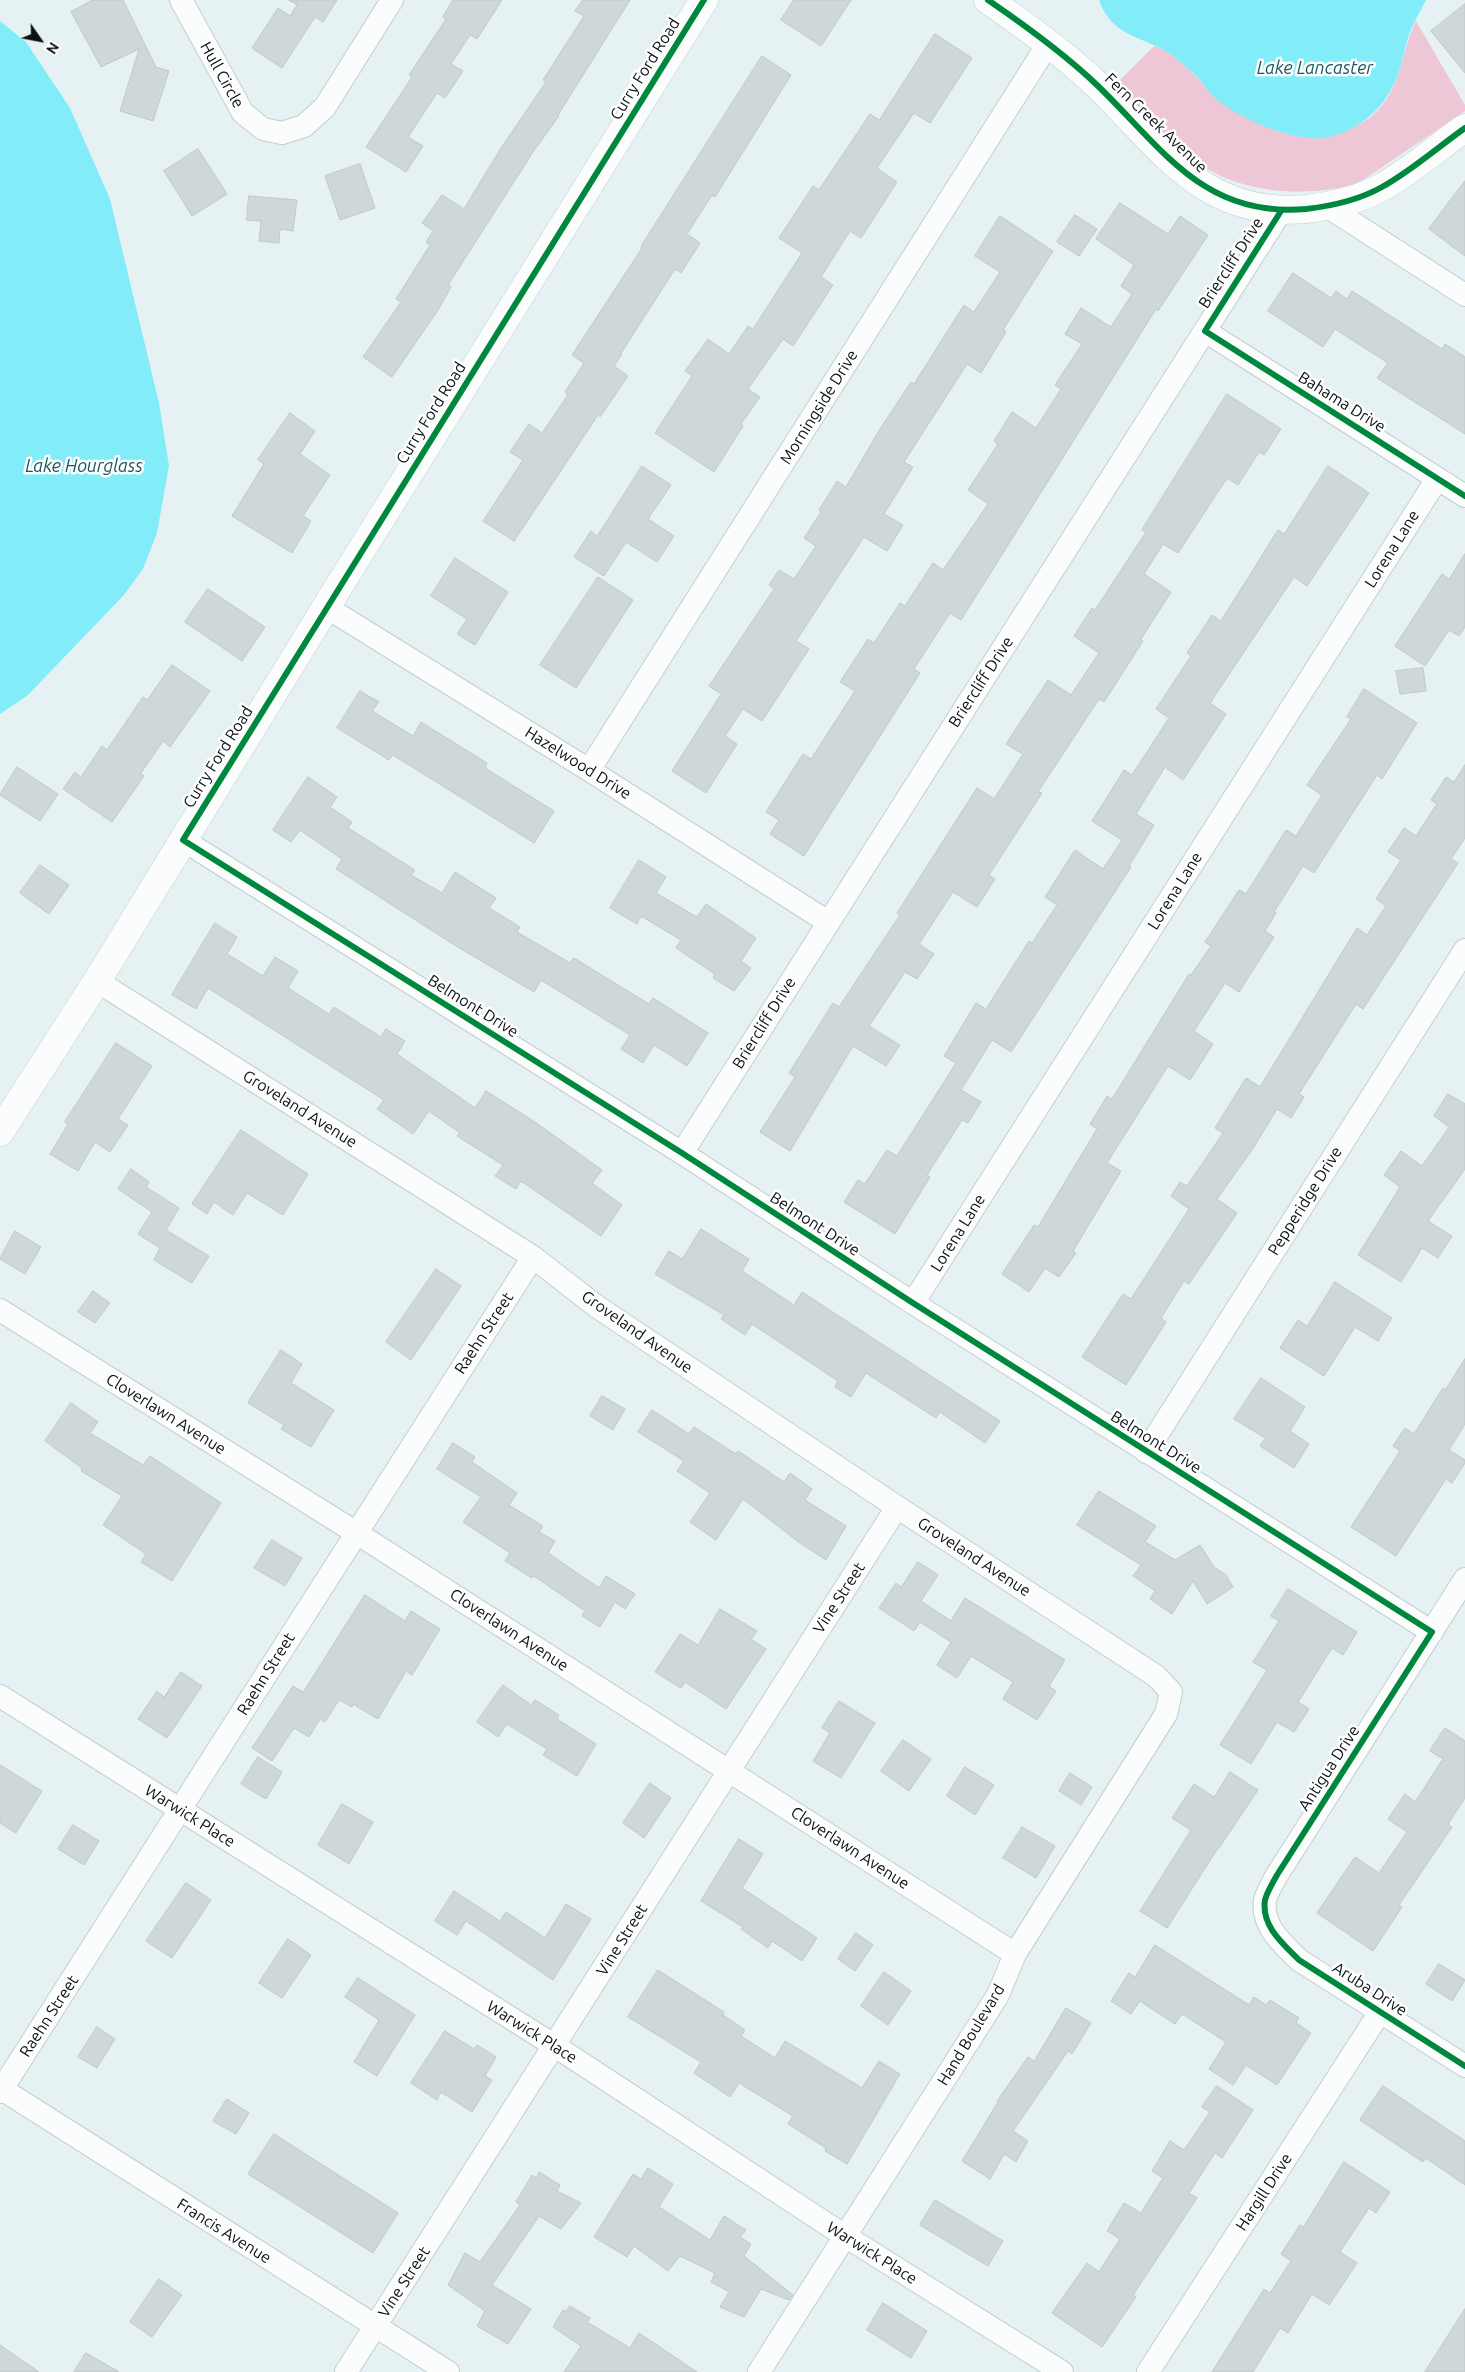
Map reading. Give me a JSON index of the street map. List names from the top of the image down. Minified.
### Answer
{"streets":{"street":["Curry Ford Road","Hull Circle","Fern Creek Avenue","Briercliff Drive","Bahama Drive","Morningside Drive","Lorena Lane","Hazelwood Drive","Belmont Drive","Groveland Avenue","Pepperidge Drive","Raehn Street","Cloverlawn Avenue","Vine Street","Antigua Drive","Warwick Place","Aruba Drive","Hand Boulevard","Hargill Drive","Francis Avenue"]},"crossings":[["Curry Ford Road","Hazelwood Drive"],["Curry Ford Road","Belmont Drive"],["Curry Ford Road","Groveland Avenue"],["Fern Creek Avenue","Briercliff Drive"],["Fern Creek Avenue","Morningside Drive"],["Briercliff Drive","Bahama Drive"],["Briercliff Drive","Hazelwood Drive"],["Briercliff Drive","Belmont Drive"],["Bahama Drive","Lorena Lane"],["Morningside Drive","Hazelwood Drive"],["Lorena Lane","Belmont Drive"],["Belmont Drive","Pepperidge Drive"],["Belmont Drive","Antigua Drive"],["Groveland Avenue","Raehn Street"],["Groveland Avenue","Vine Street"],["Groveland Avenue","Hand Boulevard"],["Raehn Street","Cloverlawn Avenue"],["Raehn Street","Warwick Place"],["Raehn Street","Francis Avenue"],["Cloverlawn Avenue","Vine Street"],["Cloverlawn Avenue","Hand Boulevard"],["Vine Street","Warwick Place"],["Vine Street","Francis Avenue"],["Antigua Drive","Aruba Drive"],["Warwick Place","Hand Boulevard"],["Aruba Drive","Hargill Drive"]],"water":["Lake Lancaster","Lake Hourglass"],"north":"bottom right"}
